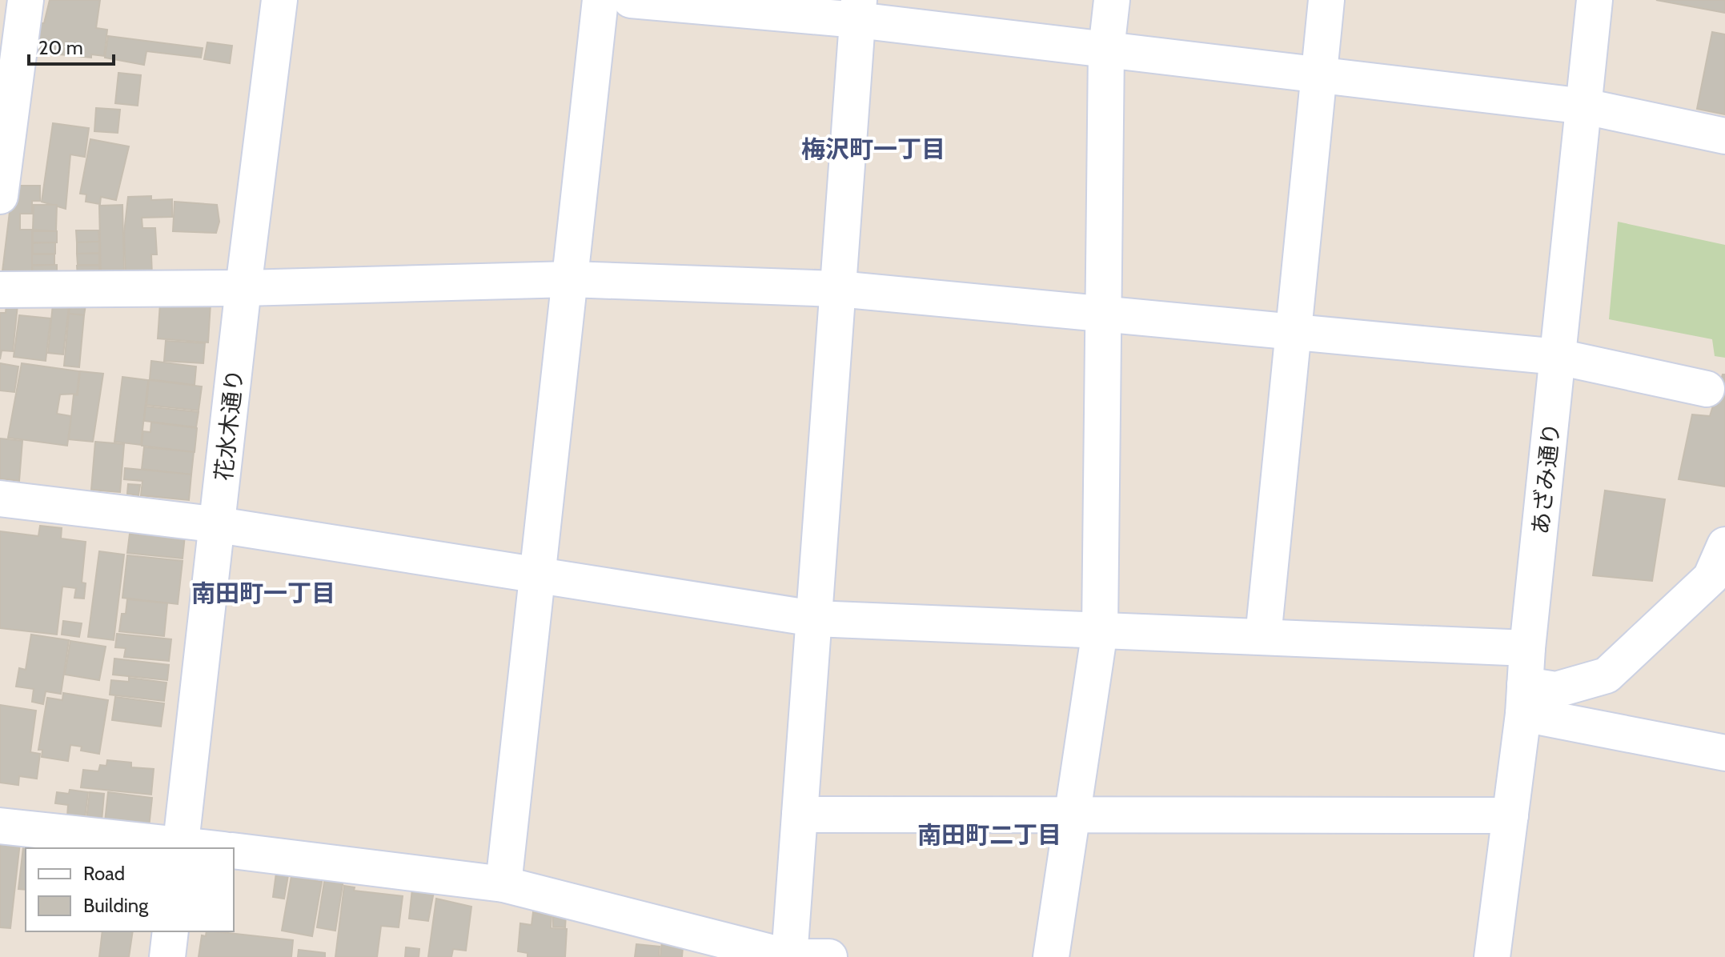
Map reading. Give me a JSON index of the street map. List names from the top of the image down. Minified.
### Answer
{"streets":{"street":["花水木通り","あざみ通り"]},"districts":["梅沢町一丁目","南田町一丁目","南田町二丁目"],"legend":["Road","Building"],"scale_bar":"20 m"}
